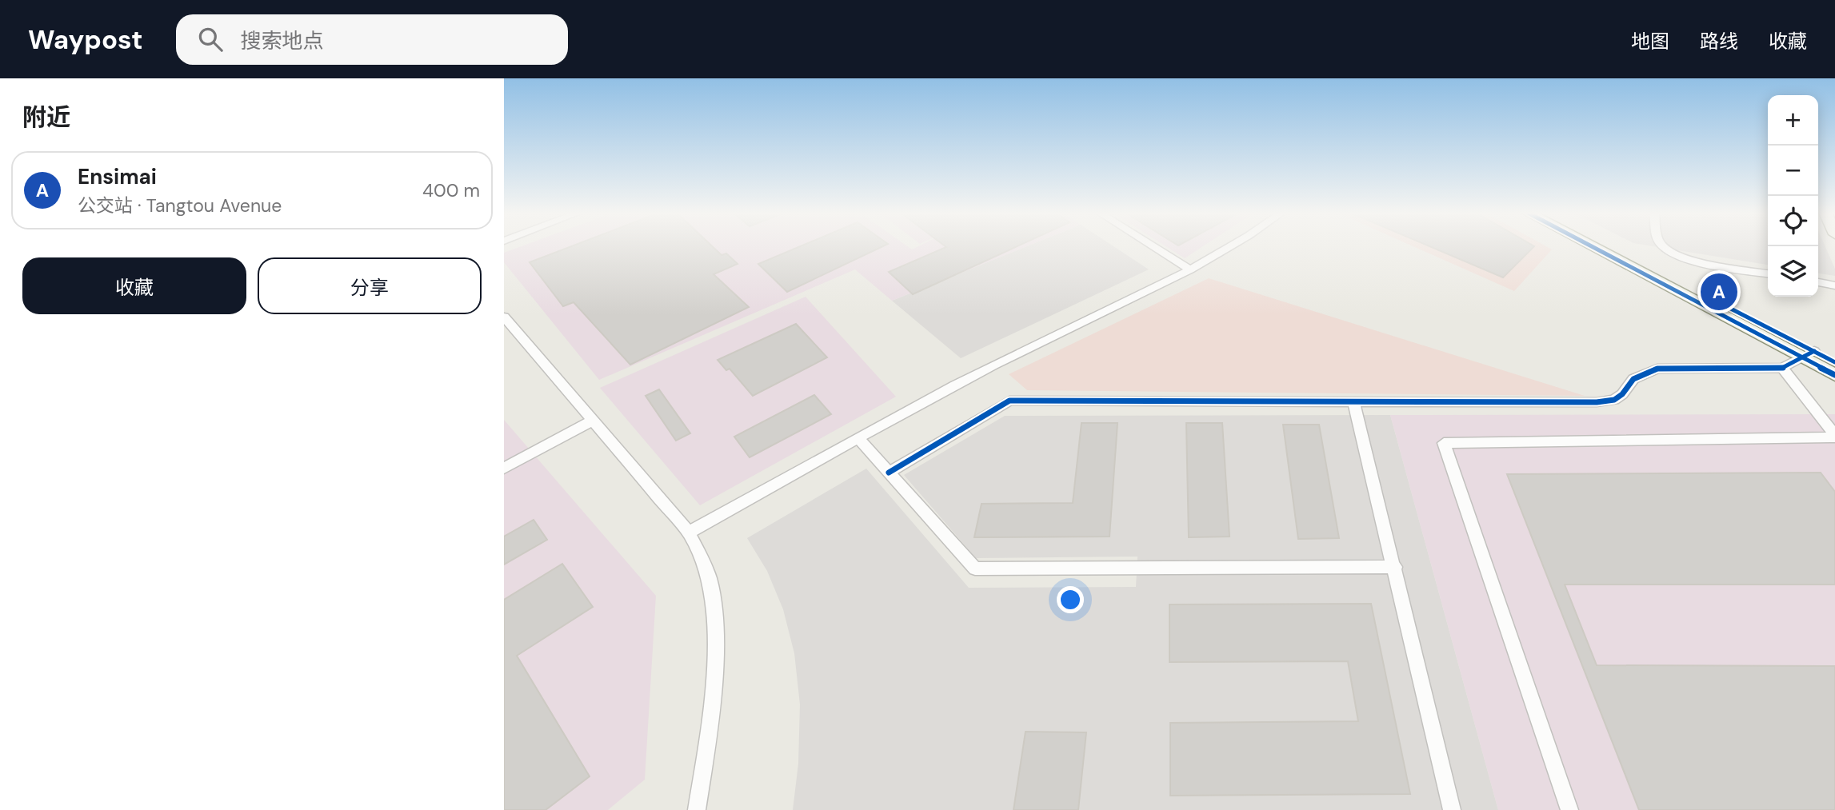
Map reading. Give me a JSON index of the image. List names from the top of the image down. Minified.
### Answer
{"page":{"header":"Waypost","search":"搜索地点","nav":["地图","路线","收藏"],"heading":"附近","map_buttons":["+","−"],"list":[{"mark":"A","name":"Ensimai","note":"公交站 · Tangtou Avenue","value":"400 m"}],"buttons":["收藏","分享"],"pins":"A"}}
